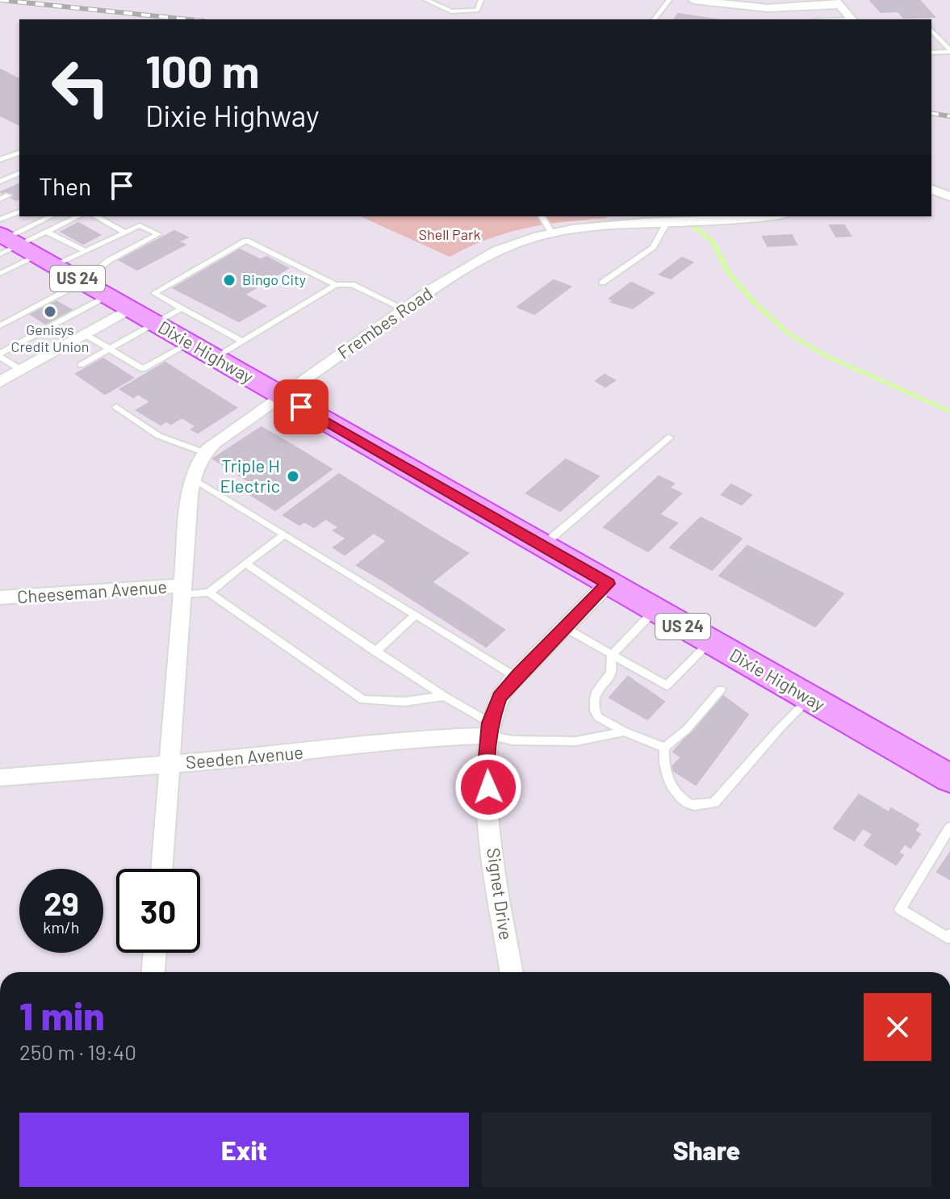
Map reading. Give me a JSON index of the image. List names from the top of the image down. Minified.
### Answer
{"streets":{"main road":["US 24","Dixie Highway"],"street":["Frembes Road","Cheeseman Avenue","Seeden Avenue","Signet Drive"]},"crossings":[["Frembes Road","Dixie Highway"],["Dixie Highway","Signet Drive"],["Seeden Avenue","Signet Drive"]],"parks":["Shell Park"],"places":["Bingo City","Genisys Credit Union","Triple H Electric"],"page":{"turn":["100 m","Dixie Highway"],"then":"Then","speed":"29 km/h","limit":"30","heading":["1 min","250 m · 19:40"],"buttons":["Exit","Share"]}}
